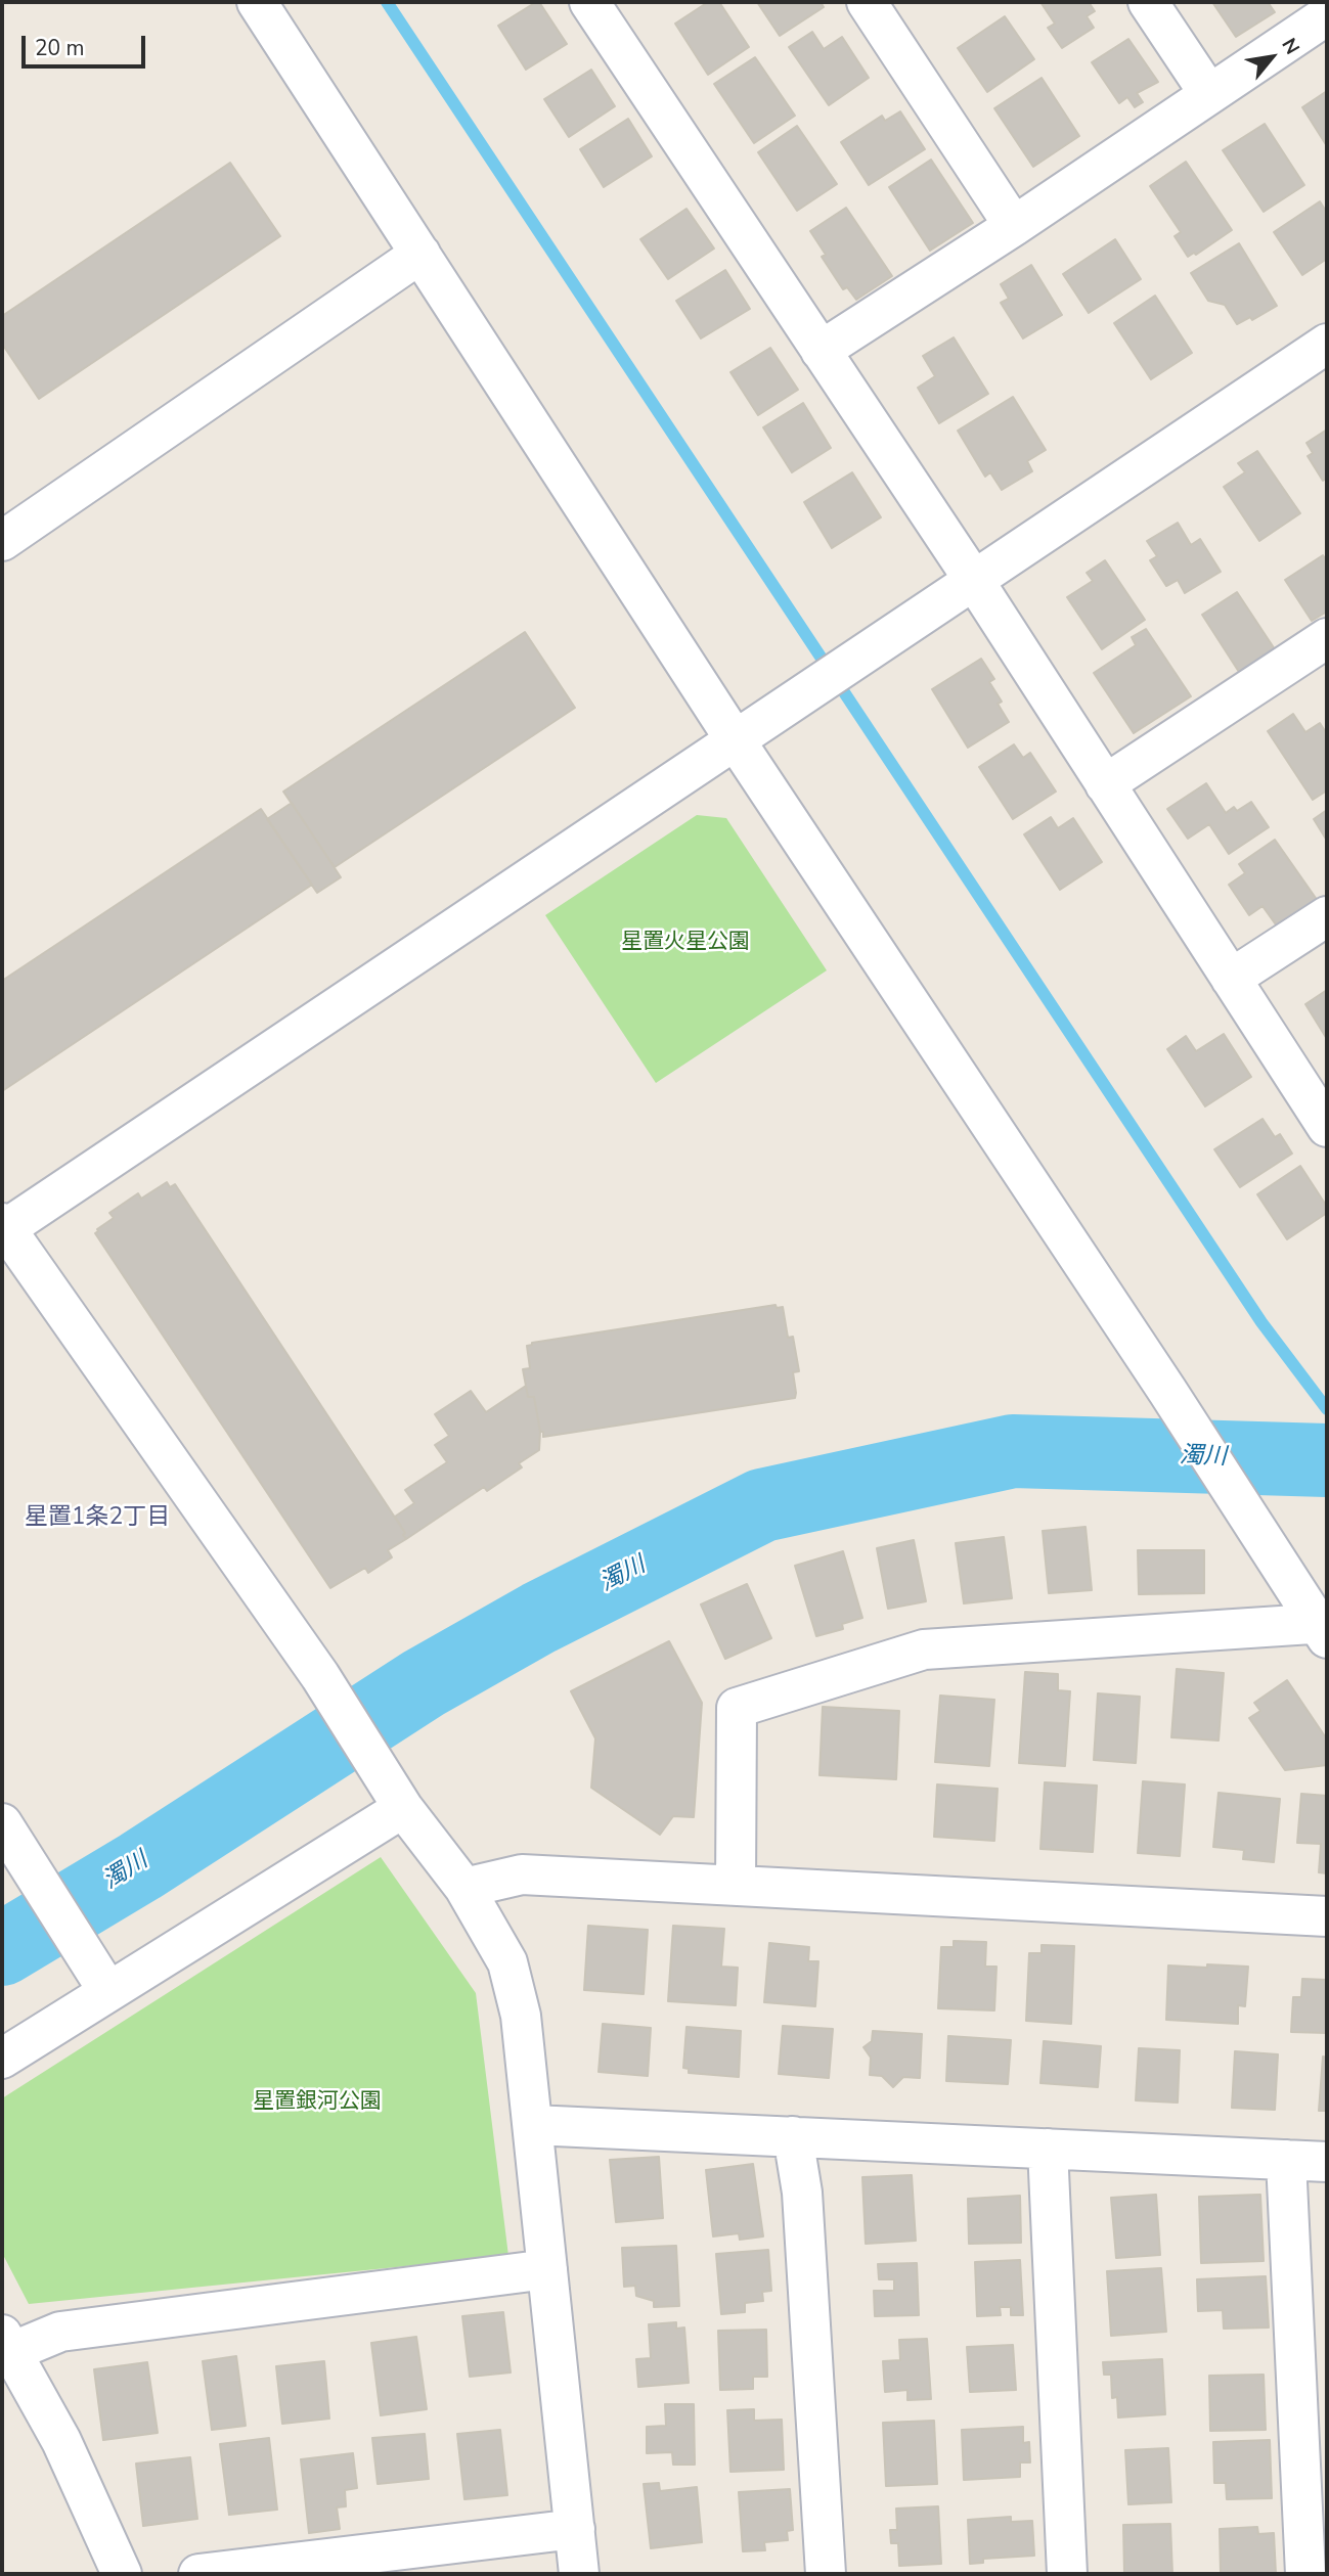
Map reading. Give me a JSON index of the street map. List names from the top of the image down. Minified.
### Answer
{"districts":["星置1条2丁目"],"water":["濁川"],"parks":["星置火星公園","星置銀河公園"],"scale_bar":"20 m","north":"top right"}
